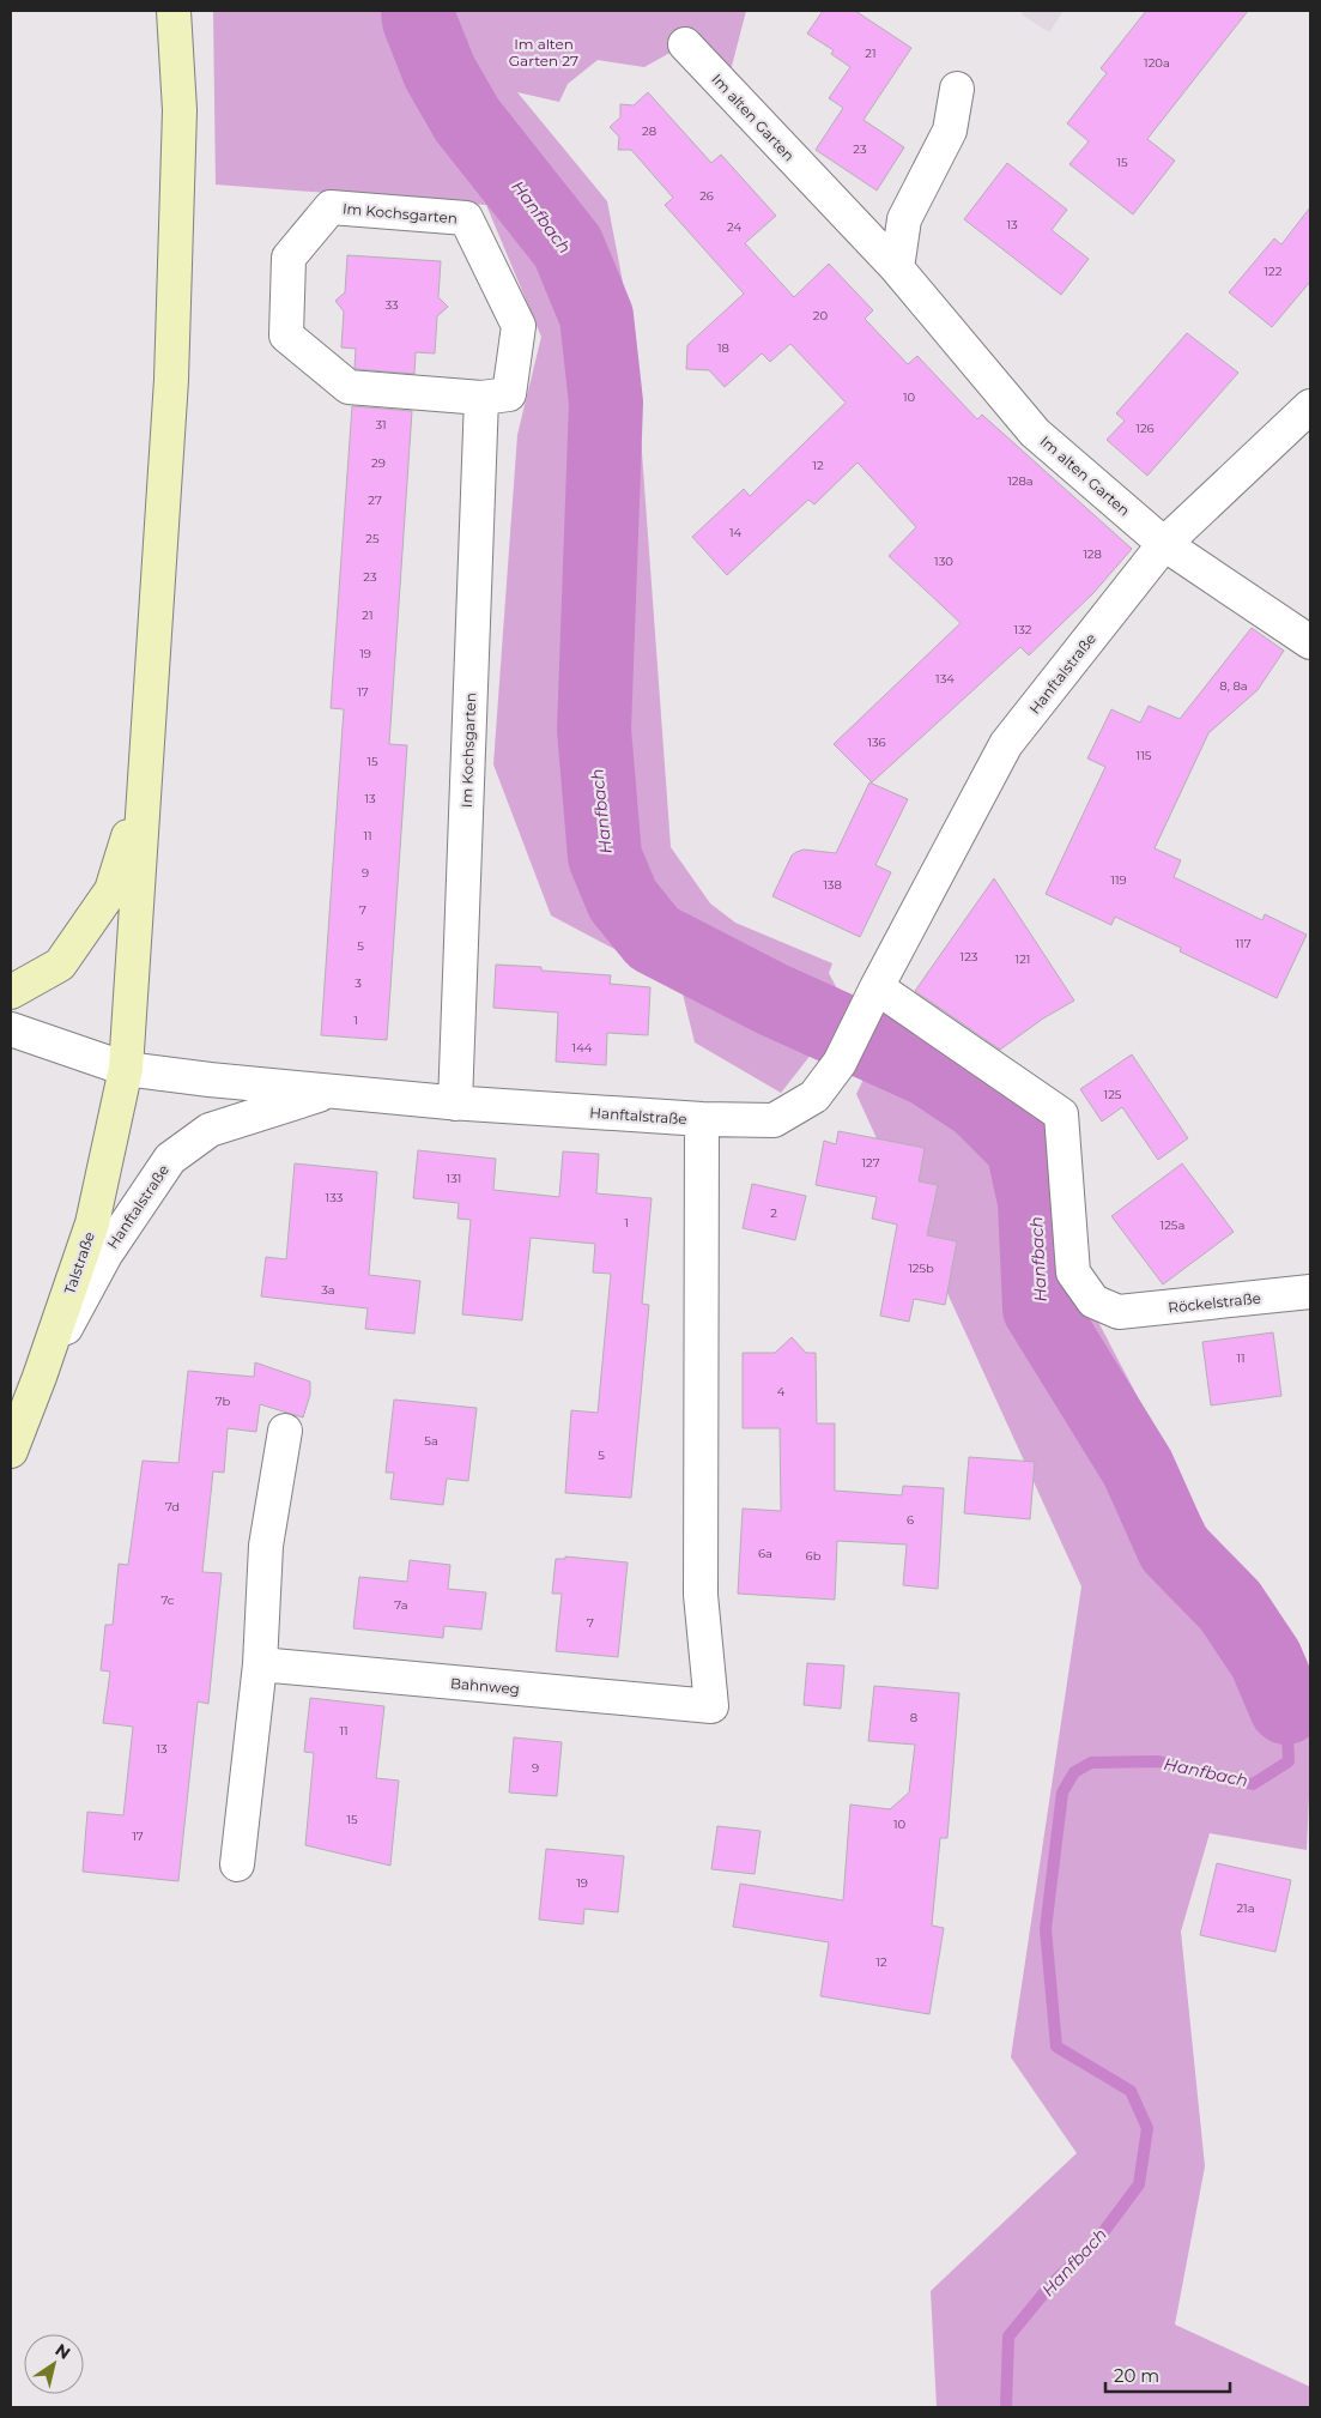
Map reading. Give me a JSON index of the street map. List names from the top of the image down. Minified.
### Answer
{"streets":{"main road":["Talstraße"],"street":["Im alten Garten","Im Kochsgarten","Hanftalstraße","Röckelstraße","Bahnweg"]},"crossings":[["Im alten Garten","Hanftalstraße"],["Im Kochsgarten","Hanftalstraße"],["Hanftalstraße","Talstraße"],["Hanftalstraße","Röckelstraße"],["Hanftalstraße","Bahnweg"]],"water":["Hanfbach"],"parks":["Im alten Garten 27"],"house_numbers":["21","120a","28","23","15","26","13","24","122","33","20","18","10","31","126","29","12","128a","27","14","25","128","130","23","21","132","19","134","8, 8a","17","136","115","15","13","11","9","119","138","7","117","5","123","121","3","1","144","125","127","131","133","2","1","125a","125b","3a","11","4","7b","5a","5","7d","6","6a","6b","7c","7a","7","8","11","13","9","15","10","17","19","21a","12"],"scale_bar":"20 m","north":"top right"}
